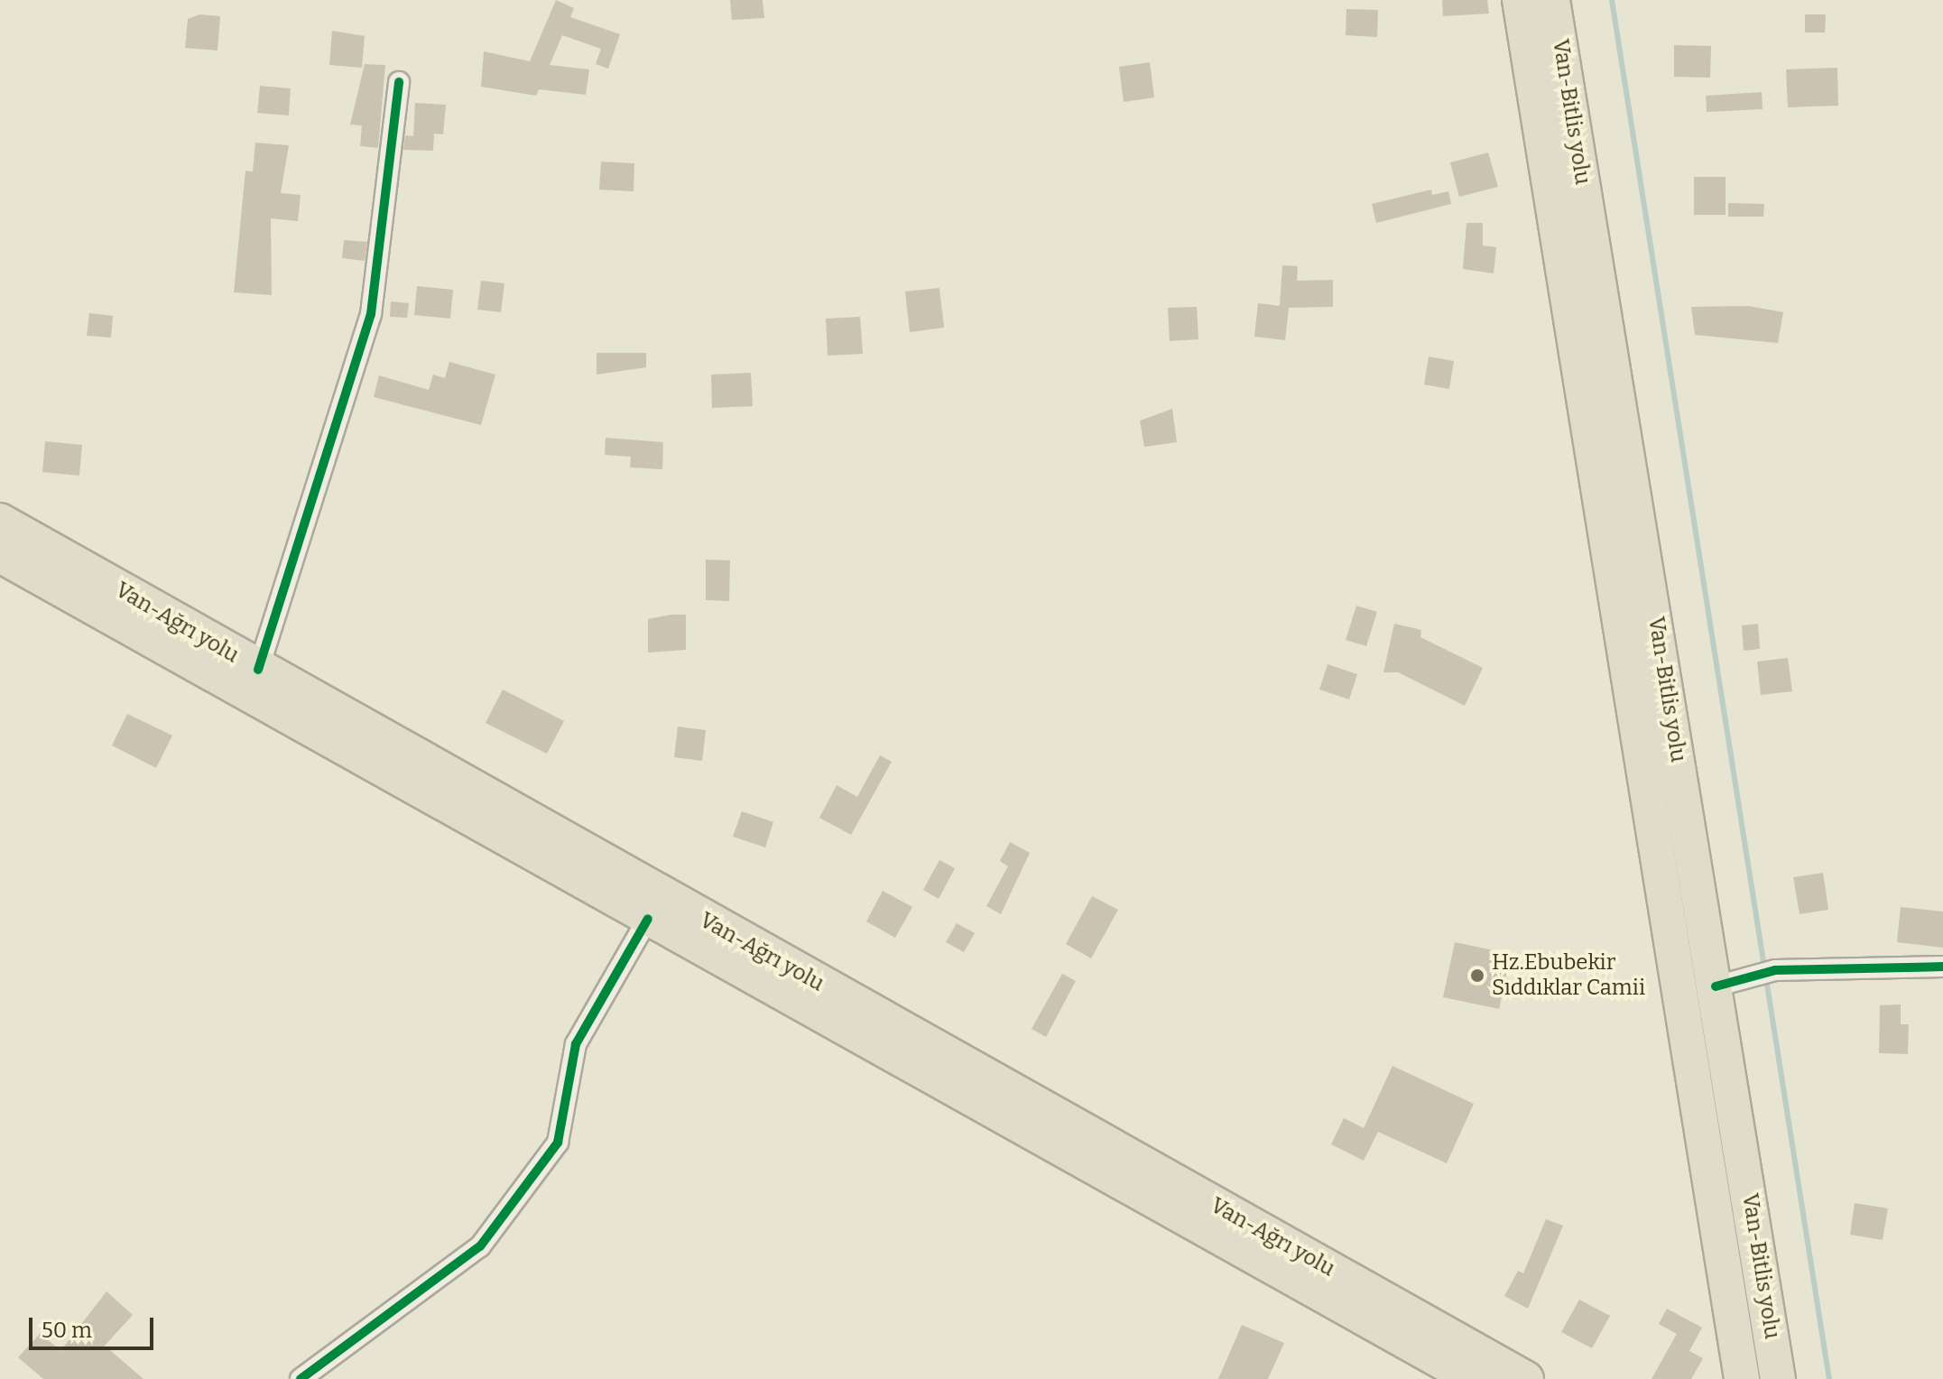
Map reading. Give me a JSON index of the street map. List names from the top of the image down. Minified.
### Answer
{"streets":{"highway":["Van-Bitlis yolu","Van-Ağrı yolu"]},"places":["Hz.Ebubekir Sıddıklar Camii"],"scale_bar":"50 m"}
